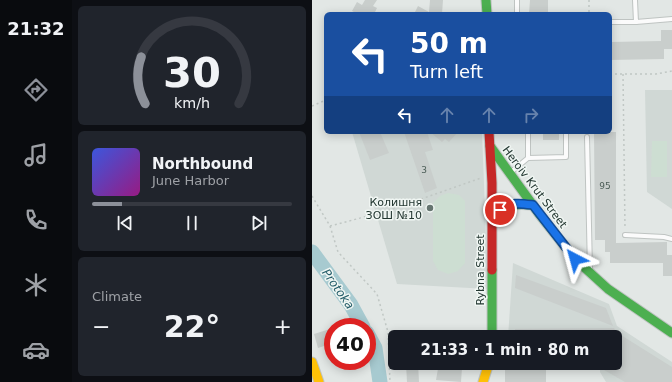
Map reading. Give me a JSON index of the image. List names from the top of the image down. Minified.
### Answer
{"streets":{"street":["Heroiv Krut Street","Rybna Street"]},"crossings":[["Heroiv Krut Street","Rybna Street"]],"water":["Protoka"],"places":["Колишня ЗОШ №10"],"house_numbers":["3","95"],"page":{"tabs":"21:32","turn":["50 m","Turn left"],"song":["Northbound","June Harbor"],"tile":"Climate","heat":["−","22°","+"],"limit":"40","trip":"21:33 · 1 min · 80 m","gauge":["30","km/h"]}}
